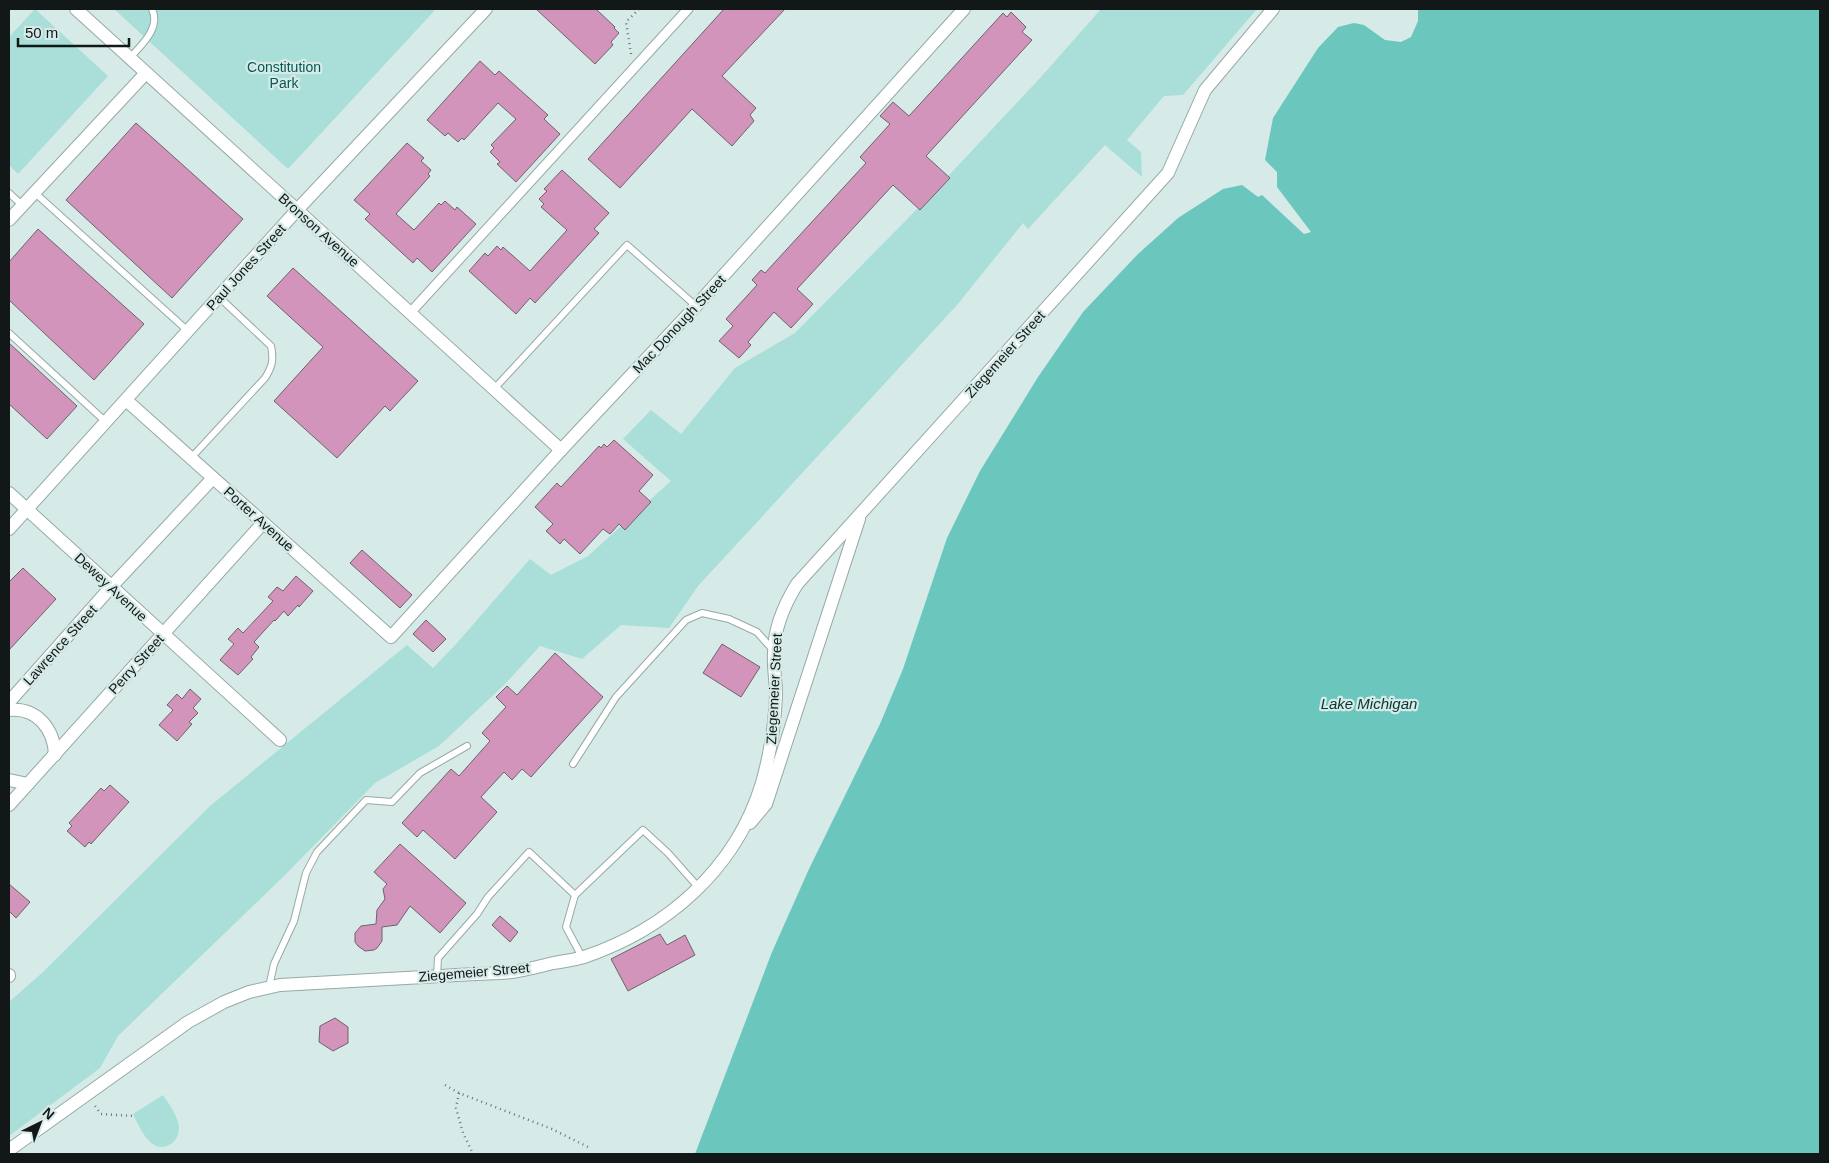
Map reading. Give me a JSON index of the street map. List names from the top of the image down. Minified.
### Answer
{"streets":{"street":["Bronson Avenue","Paul Jones Street","Mac Donough Street","Ziegemeier Street","Porter Avenue","Dewey Avenue","Lawrence Street","Perry Street"]},"crossings":[["Bronson Avenue","Paul Jones Street"],["Bronson Avenue","Mac Donough Street"],["Paul Jones Street","Porter Avenue"],["Paul Jones Street","Dewey Avenue"],["Mac Donough Street","Porter Avenue"],["Porter Avenue","Lawrence Street"],["Porter Avenue","Perry Street"],["Dewey Avenue","Lawrence Street"],["Dewey Avenue","Perry Street"]],"water":["Lake Michigan"],"parks":["Constitution Park"],"scale_bar":"50 m","north":"top right"}
